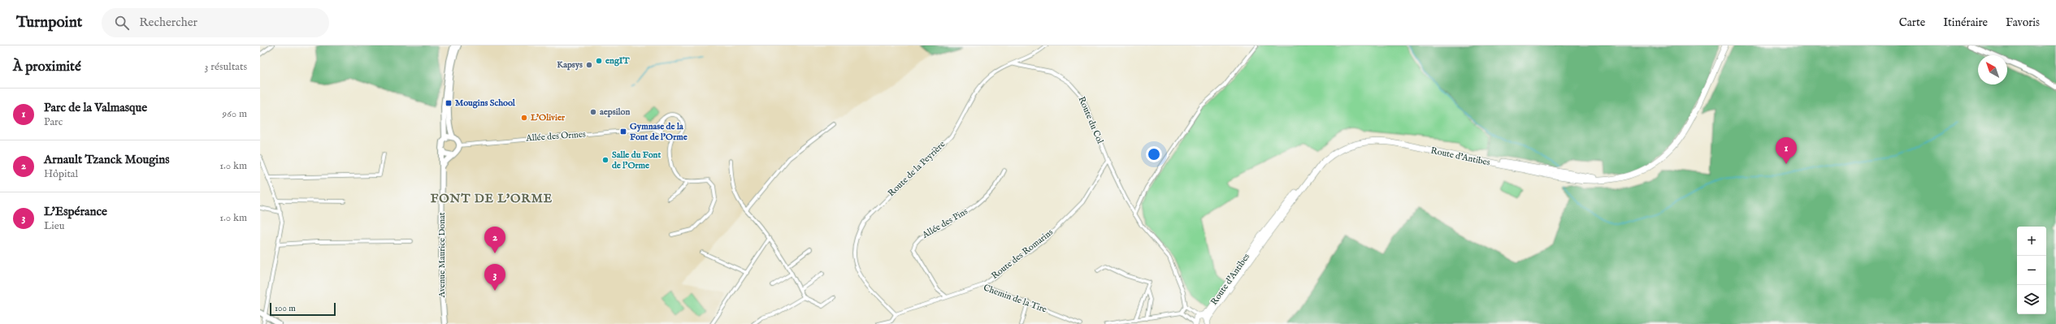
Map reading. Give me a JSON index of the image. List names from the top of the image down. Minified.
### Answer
{"streets":{"main road":["Route d'Antibes","Avenue Maurice Donat"],"street":["Route du Col","Allée des Ormes","Route de la Peyrière","Allée des Pins","Route des Romarins","Chemin de la Tire"]},"crossings":[["Route du Col","Route de la Peyrière"],["Route du Col","Route des Romarins"],["Allée des Ormes","Avenue Maurice Donat"],["Route de la Peyrière","Chemin de la Tire"],["Allée des Pins","Chemin de la Tire"],["Route des Romarins","Chemin de la Tire"]],"districts":["FONT DE L'ORME"],"places":{"other":["engIT","Kapsys","aepsilon","L'Olivier","Salle du Font de l’Orme"],"transit":["Mougins School","Gymnase de la Font de l'Orme"]},"scale_bar":"100 m","north":"top left","page":{"header":"Turnpoint","search":"Rechercher","nav":["Carte","Itinéraire","Favoris"],"heading":["À proximité","3 résultats"],"list":[{"mark":"1","name":"Parc de la Valmasque","note":"Parc","value":"960 m"},{"mark":"2","name":"Arnault Tzanck Mougins","note":"Hôpital","value":"1.0 km"},{"mark":"3","name":"L'Espérance","note":"Lieu","value":"1.0 km"}],"pins":["1","2","3"],"map_buttons":["+","−"],"scale":"100 m"}}
